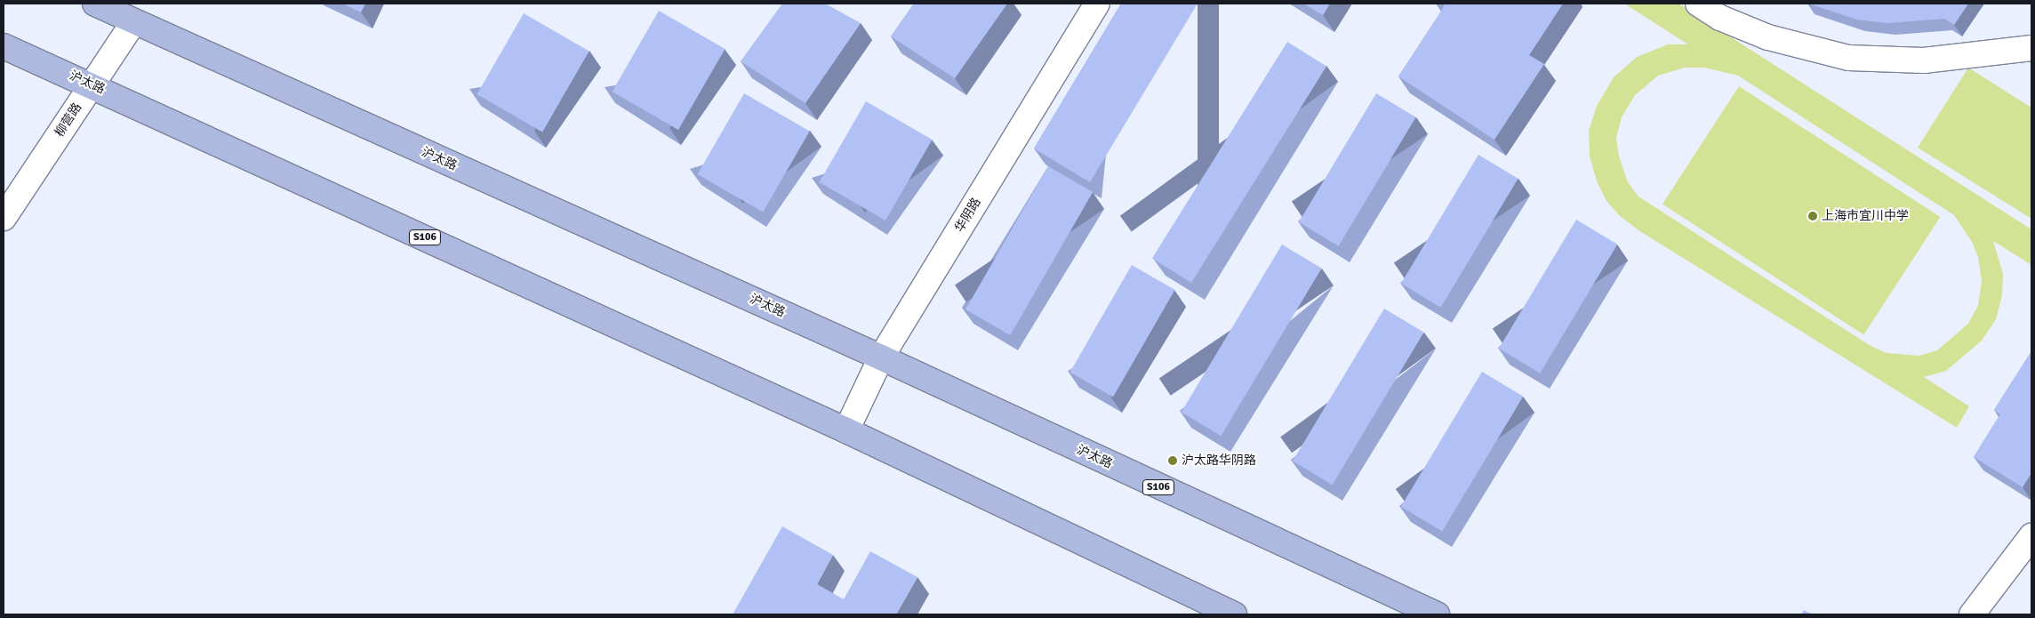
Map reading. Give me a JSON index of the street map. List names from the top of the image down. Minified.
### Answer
{"streets":{"main road":["沪太路","S106"],"street":["柳营路","华阴路"]},"crossings":[["沪太路","柳营路"],["沪太路","华阴路"]],"places":["上海市宜川中学","沪太路华阴路"]}
